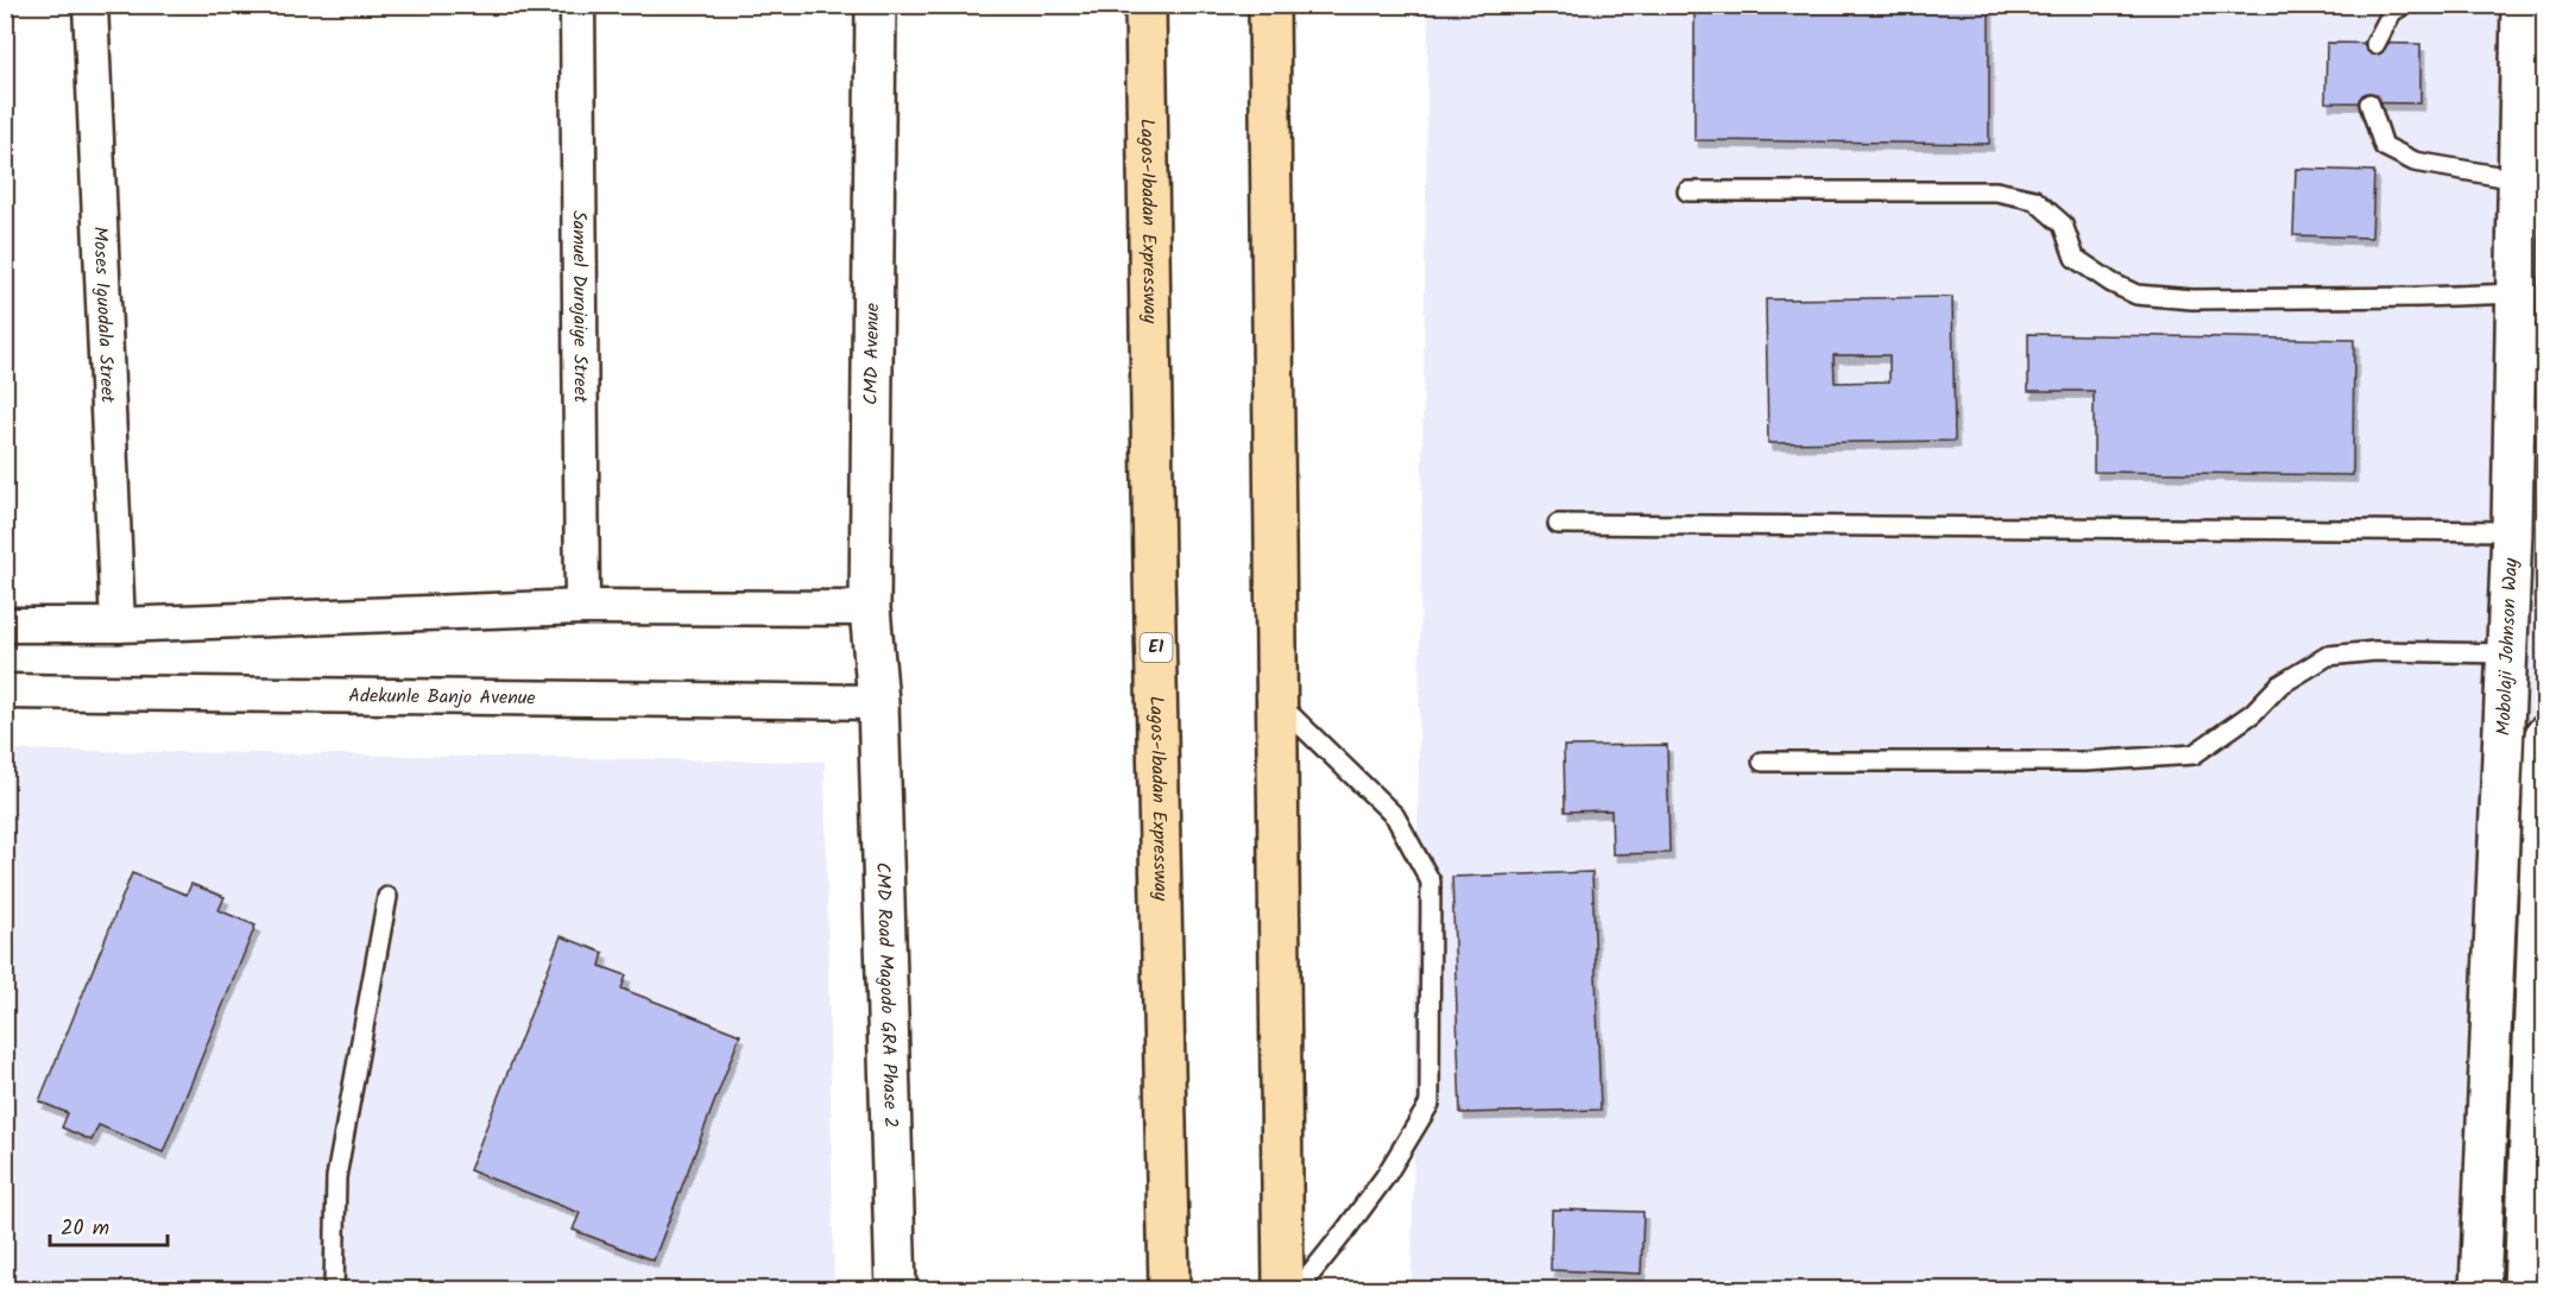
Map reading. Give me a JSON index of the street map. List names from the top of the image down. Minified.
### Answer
{"streets":{"highway":["Lagos-Ibadan Expressway","E1"],"street":["Samuel Durojaiye Street","Moses Iguodala Street","CMD Avenue","Mobolaji Johnson Way","Adekunle Banjo Avenue","CMD Road Magodo GRA Phase 2"]},"crossings":[["CMD Avenue","Adekunle Banjo Avenue"],["CMD Avenue","CMD Road Magodo GRA Phase 2"],["Adekunle Banjo Avenue","CMD Road Magodo GRA Phase 2"]],"scale_bar":"20 m"}
